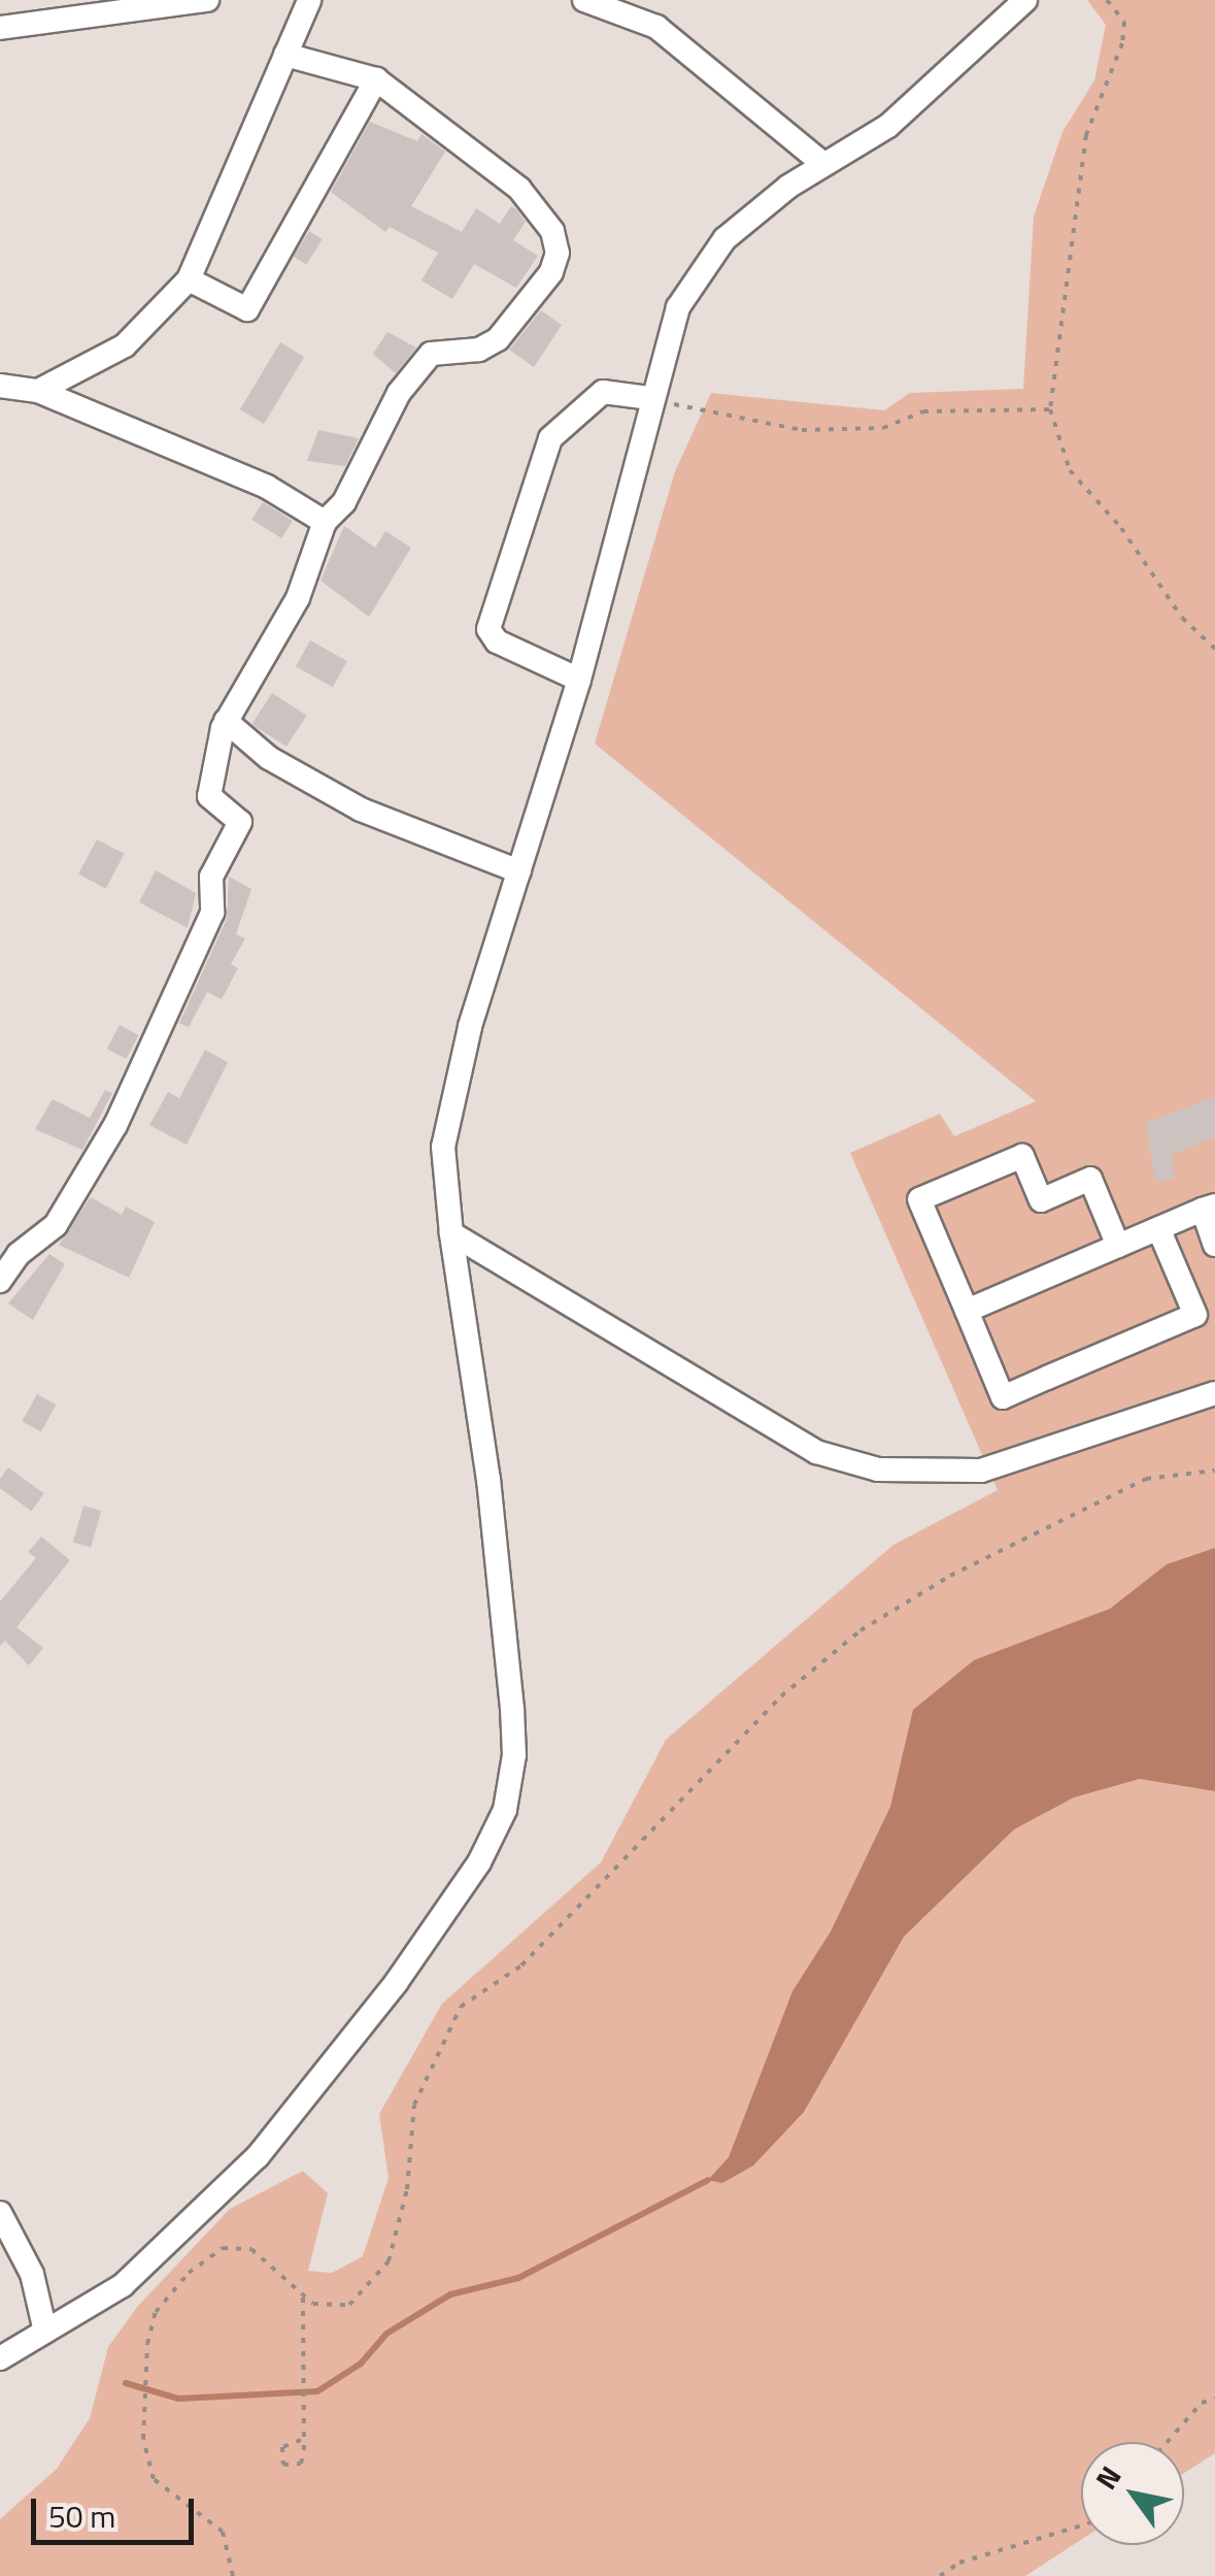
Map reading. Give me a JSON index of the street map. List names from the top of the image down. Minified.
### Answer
{"scale_bar":"50 m","north":"top left"}
